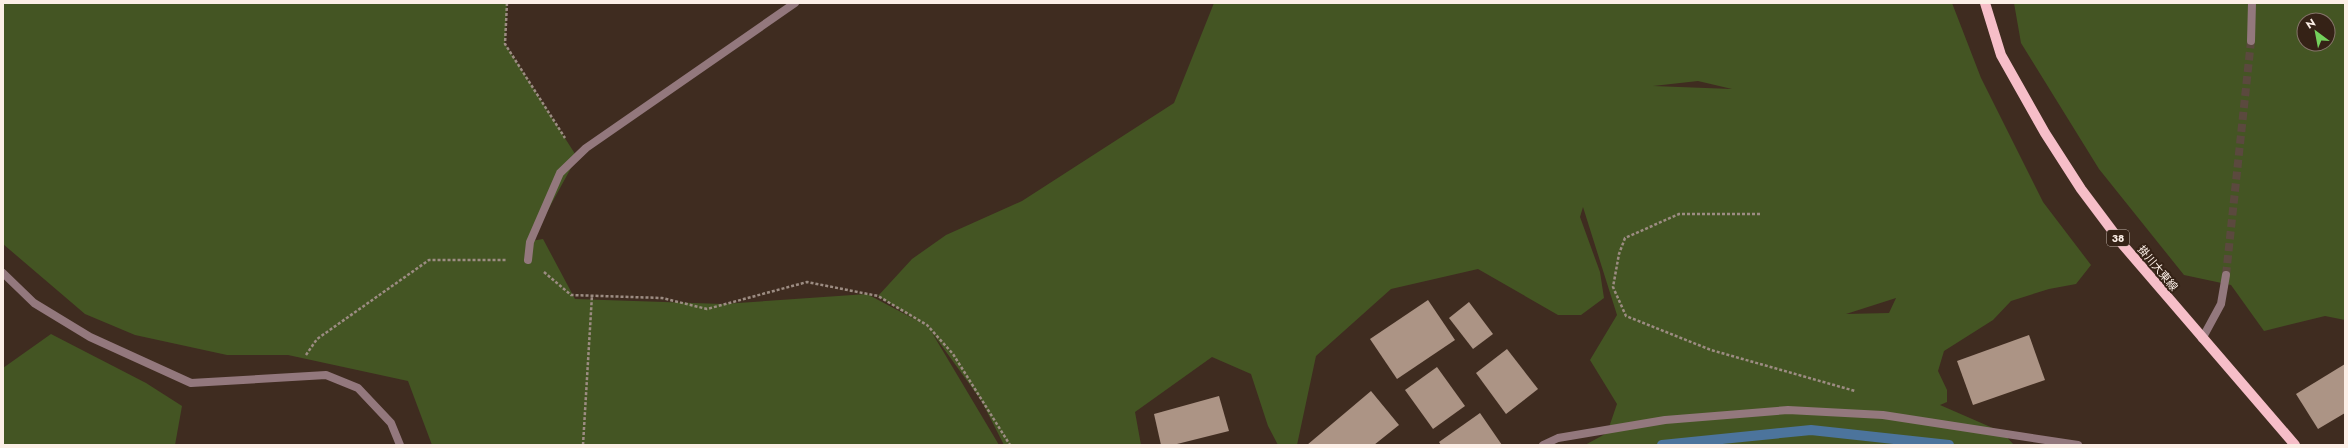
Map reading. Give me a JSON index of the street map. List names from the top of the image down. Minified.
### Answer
{"streets":{"main road":["38","掛川大東線"]},"north":"top left"}
